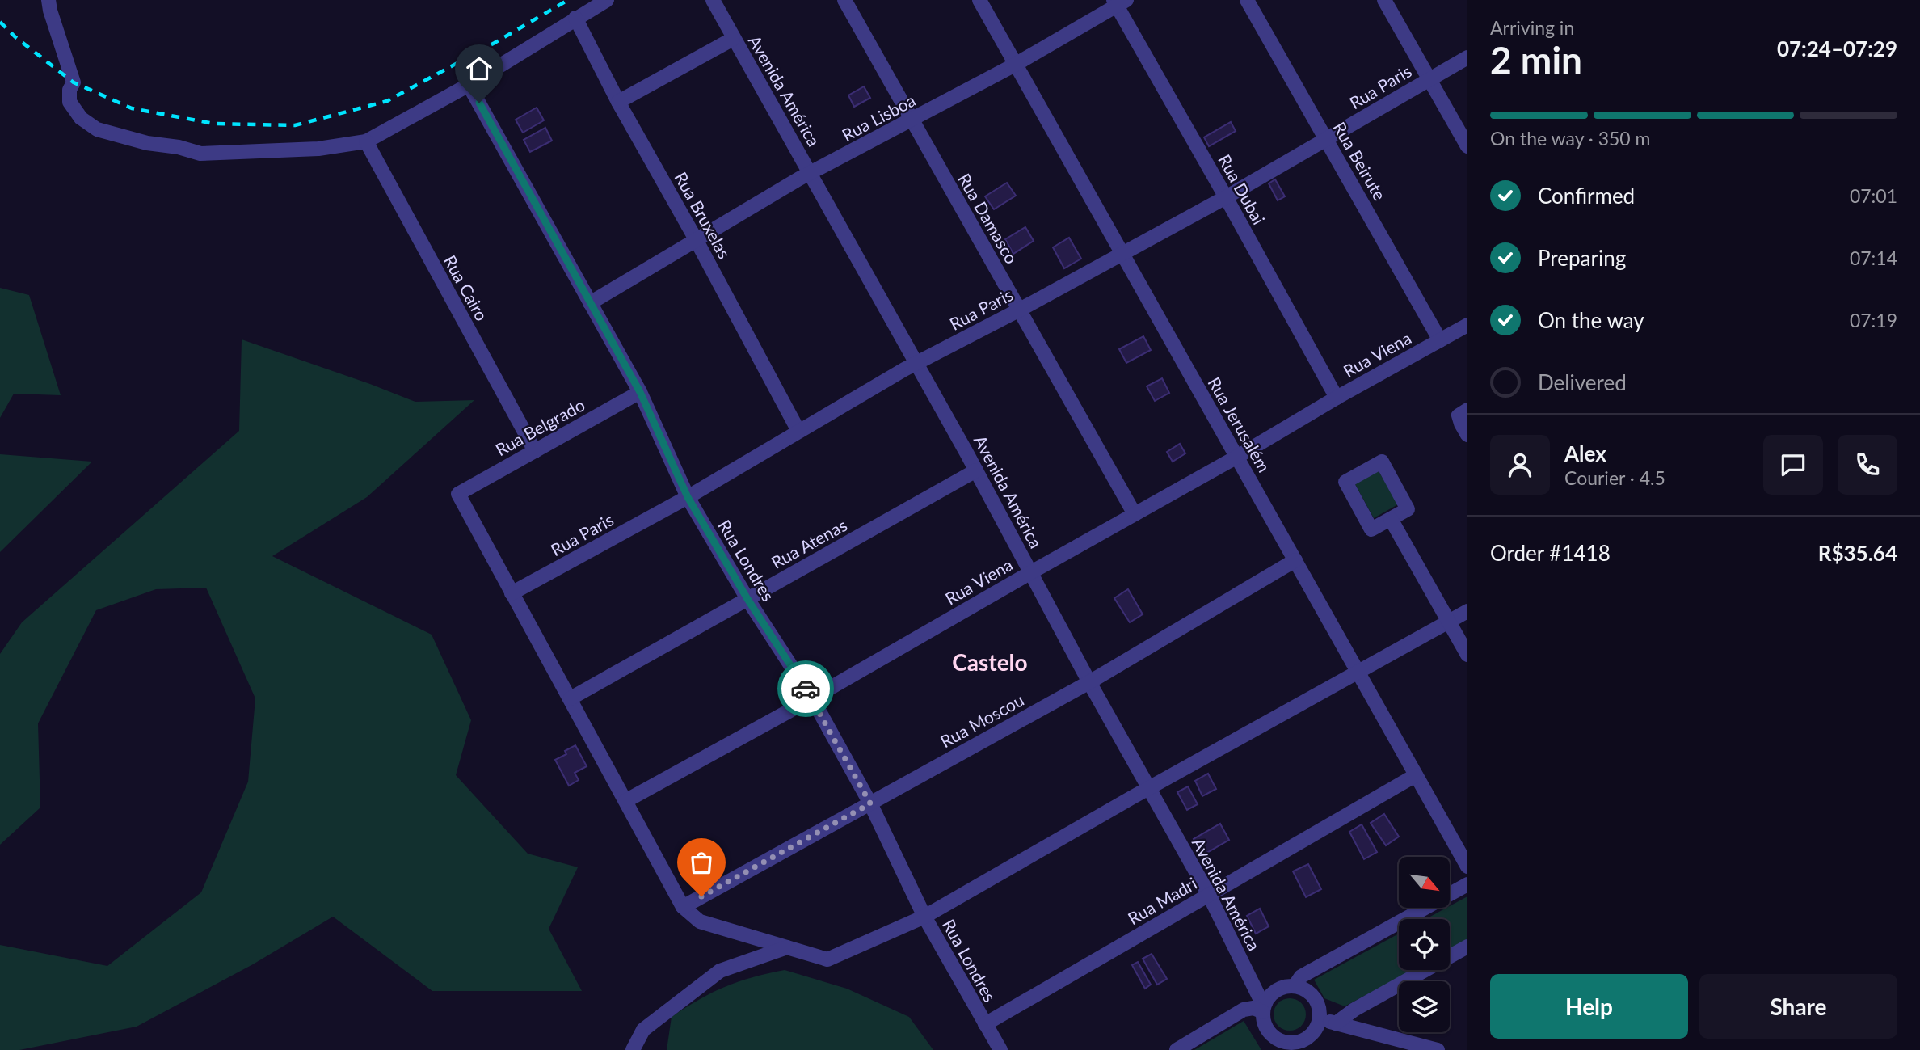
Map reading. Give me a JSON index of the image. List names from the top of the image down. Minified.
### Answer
{"streets":{"street":["Rua Paris","Avenida América","Rua Lisboa","Rua Beirute","Rua Dubai","Rua Bruxelas","Rua Damasco","Rua Cairo","Rua Viena","Rua Jerusalém","Rua Belgrado","Rua Atenas","Rua Londres","Rua Moscou","Rua Madri"]},"crossings":[["Rua Paris","Avenida América"],["Rua Paris","Rua Beirute"],["Rua Paris","Rua Dubai"],["Rua Paris","Rua Bruxelas"],["Rua Paris","Rua Damasco"],["Rua Paris","Rua Jerusalém"],["Rua Paris","Rua Belgrado"],["Rua Paris","Rua Londres"],["Avenida América","Rua Lisboa"],["Avenida América","Rua Viena"],["Avenida América","Rua Atenas"],["Avenida América","Rua Moscou"],["Avenida América","Rua Madri"],["Rua Lisboa","Rua Dubai"],["Rua Lisboa","Rua Bruxelas"],["Rua Lisboa","Rua Damasco"],["Rua Lisboa","Rua Jerusalém"],["Rua Lisboa","Rua Londres"],["Rua Beirute","Rua Viena"],["Rua Dubai","Rua Viena"],["Rua Damasco","Rua Viena"],["Rua Cairo","Rua Belgrado"],["Rua Viena","Rua Jerusalém"],["Rua Viena","Rua Londres"],["Rua Jerusalém","Rua Moscou"],["Rua Jerusalém","Rua Madri"],["Rua Belgrado","Rua Londres"],["Rua Atenas","Rua Londres"],["Rua Londres","Rua Moscou"],["Rua Londres","Rua Madri"]],"districts":["Castelo"],"north":"bottom right","page":{"heading":["2 min","Arriving in","07:24–07:29"],"panel":["Alex","Courier · 4.5","Order #1418","R$35.64"],"bar":"On the way · 350 m","list":[["Confirmed","07:01"],["Preparing","07:14"],["On the way","07:19"],"Delivered"],"buttons":["Help","Share"]}}
